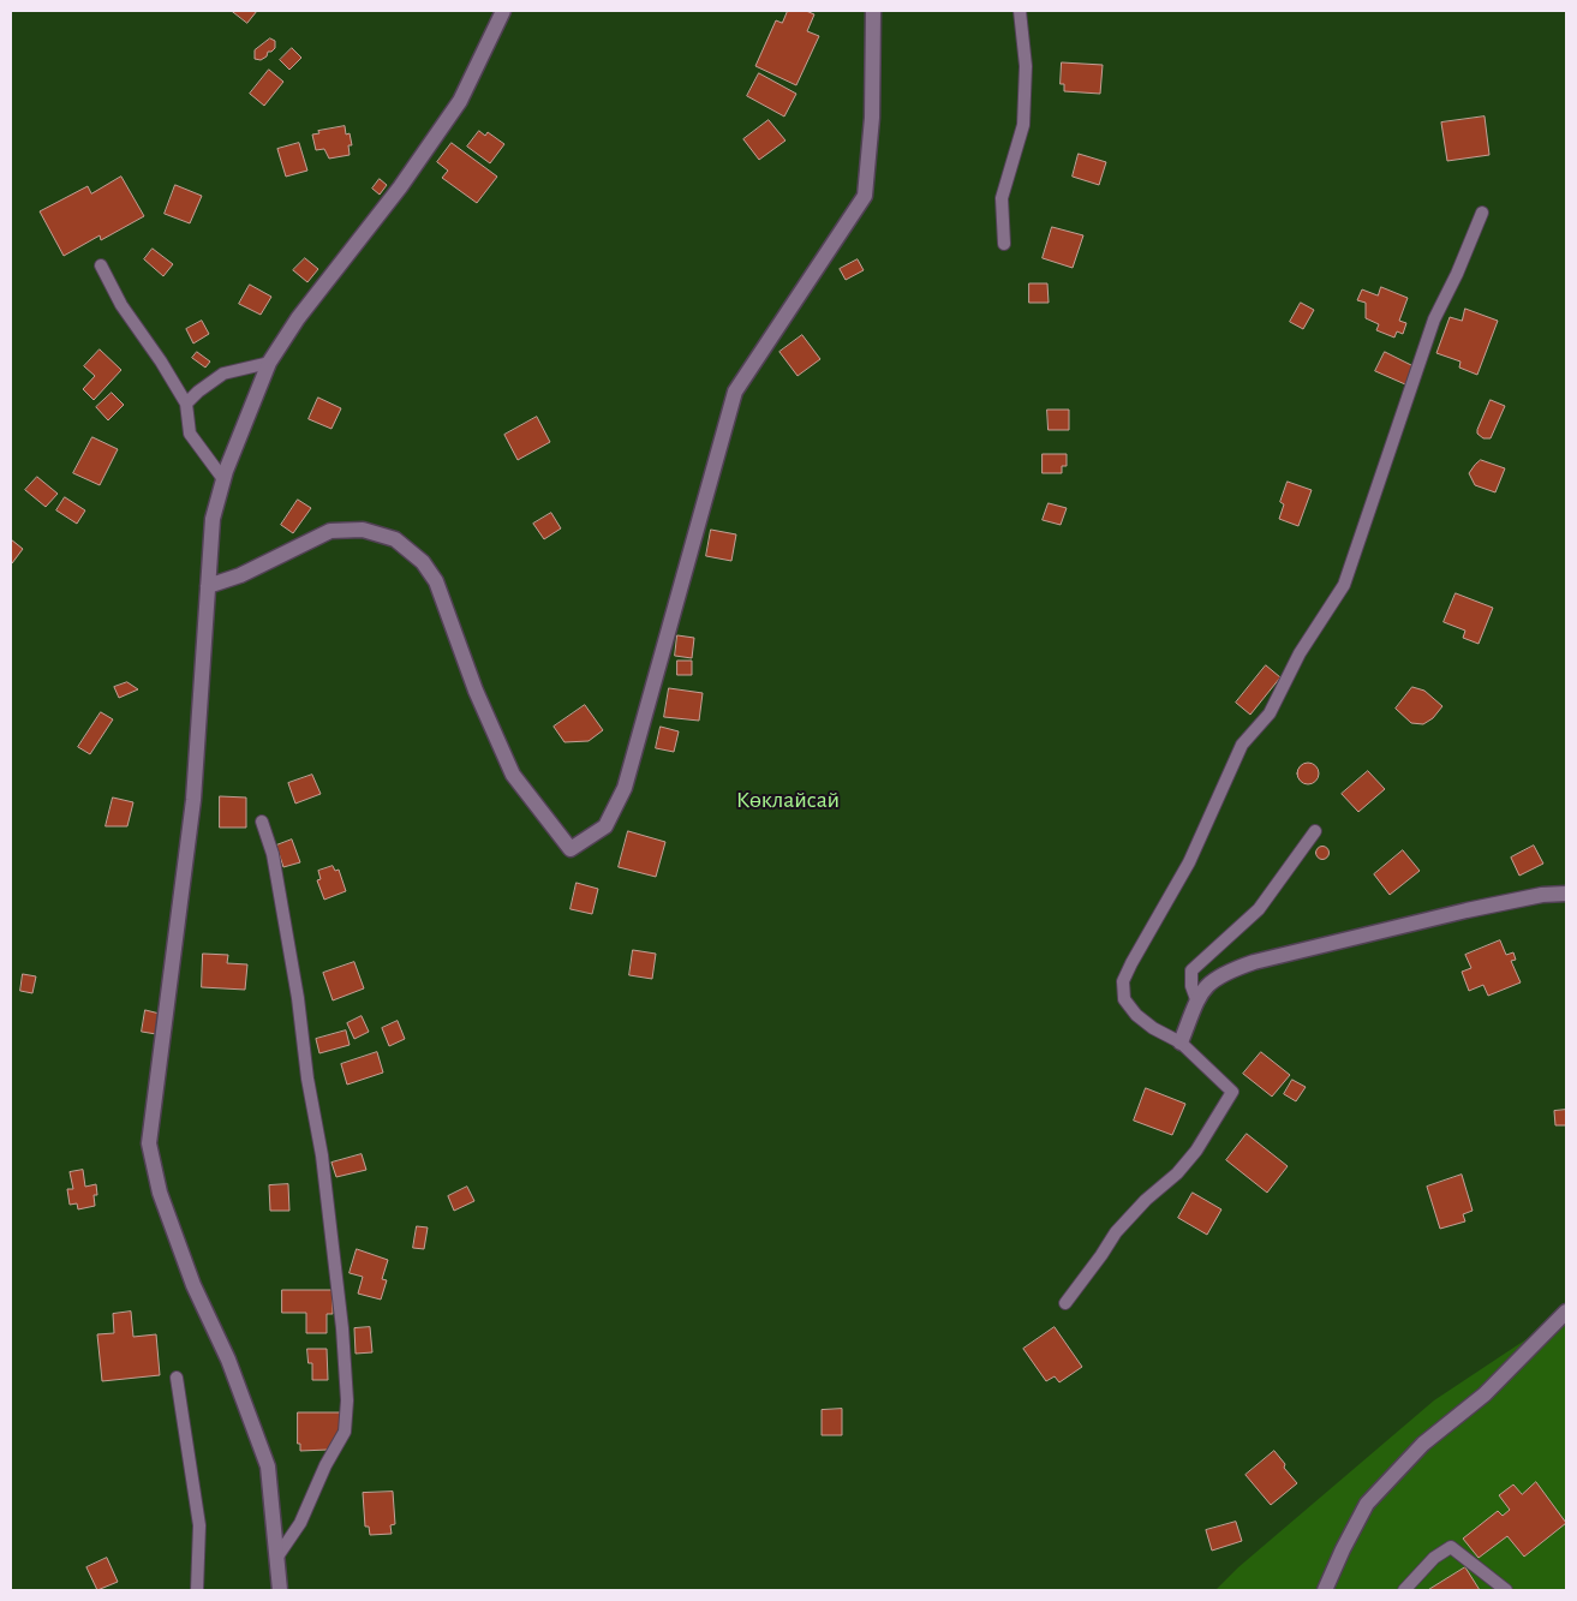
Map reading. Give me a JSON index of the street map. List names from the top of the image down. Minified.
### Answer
{"parks":["Көклайсай"]}
